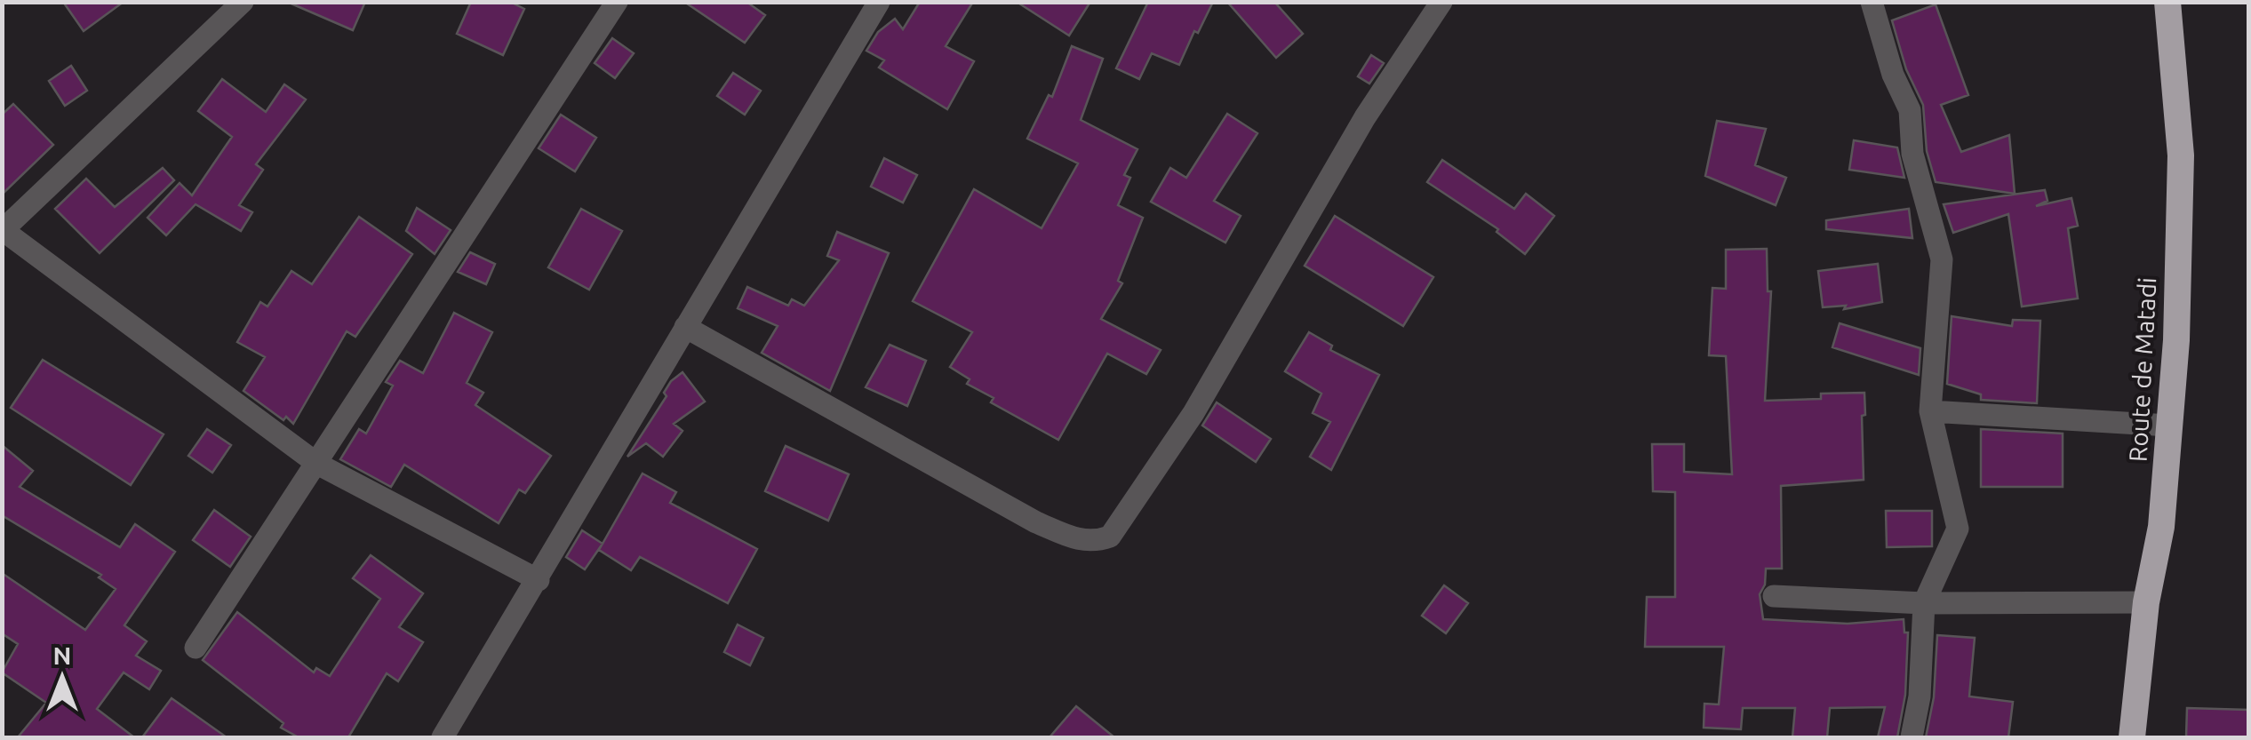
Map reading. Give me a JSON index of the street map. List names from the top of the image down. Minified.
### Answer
{"streets":{"highway":["Route de Matadi"]},"north":"top"}
